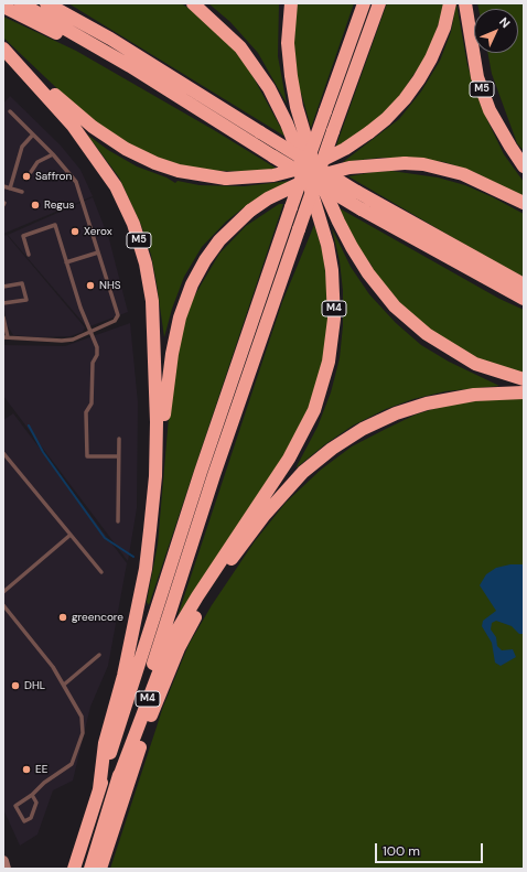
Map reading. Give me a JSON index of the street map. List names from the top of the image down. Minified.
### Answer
{"streets":{"highway":["M5","M4"]},"crossings":[["M5","M4"]],"places":["Saffron","Regus","Xerox","NHS","greencore","DHL","EE"],"scale_bar":"100 m","north":"top right"}
